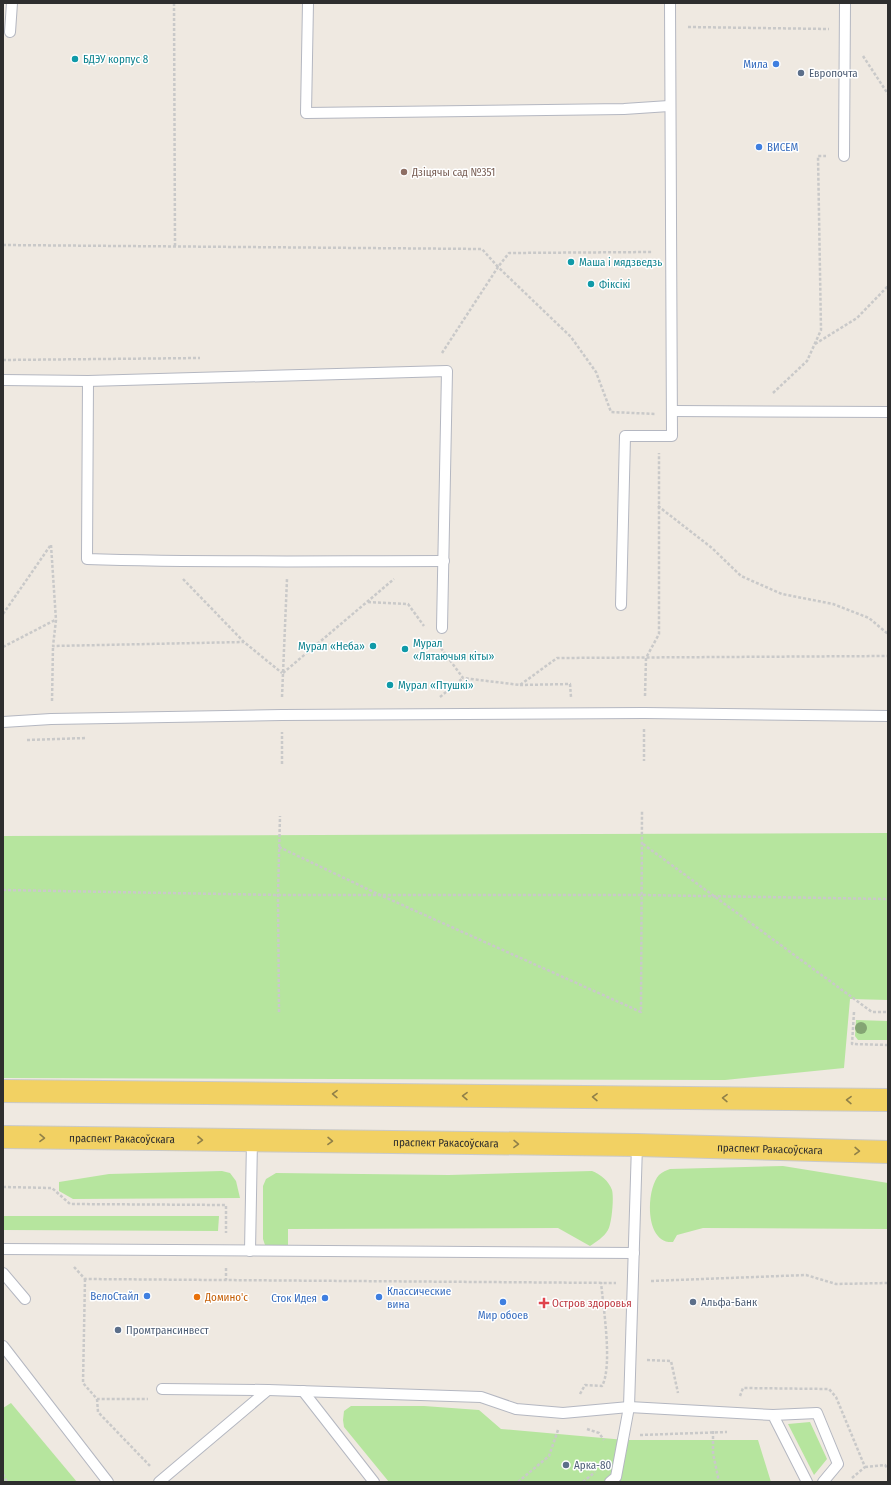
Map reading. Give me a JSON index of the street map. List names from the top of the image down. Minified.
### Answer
{"streets":{"main road":["праспект Ракасоўскага"]},"places":{"other":["БДЭУ корпус 8","Мила","Европочта","ВИСЕМ","Дзіцячы сад №351","Маша і мядзведзь","Фіксікі","Мурал «Неба»","Мурал «Лятаючыя кіты»","Мурал «Птушкі»","ВелоСтайл","Домино'c","Классические вина","Сток Идея","Мир обоев","Альфа-Банк","Промтрансинвест","Арка-80"],"health":["Остров здоровья"]}}
